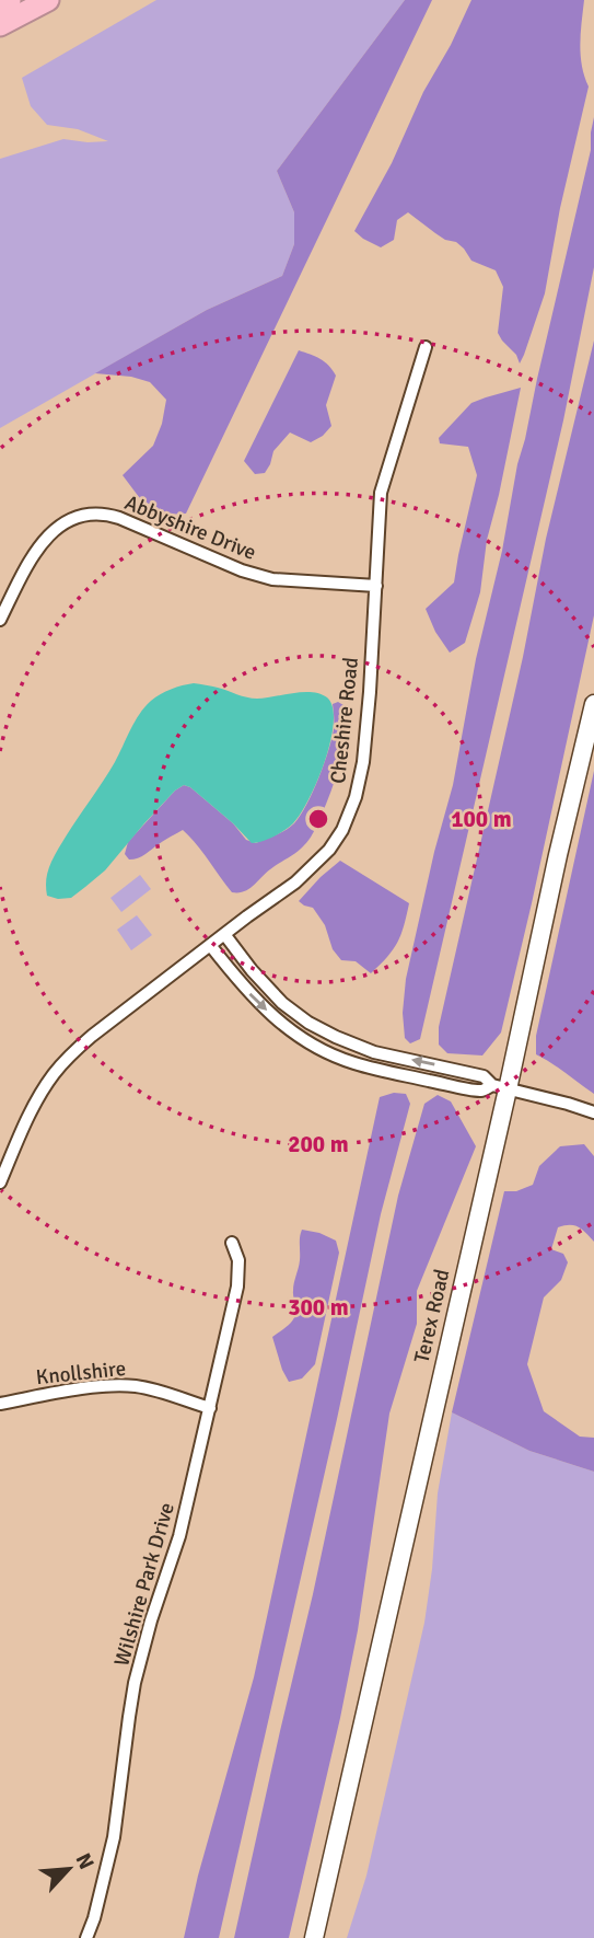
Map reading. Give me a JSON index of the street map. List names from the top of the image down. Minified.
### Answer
{"streets":{"main road":["Terex Road"],"street":["Abbyshire Drive","Cheshire Road","Knollshire","Wilshire Park Drive"]},"crossings":[["Abbyshire Drive","Cheshire Road"],["Knollshire","Wilshire Park Drive"]],"north":"top right","rings":["100 m","200 m","300 m"]}
